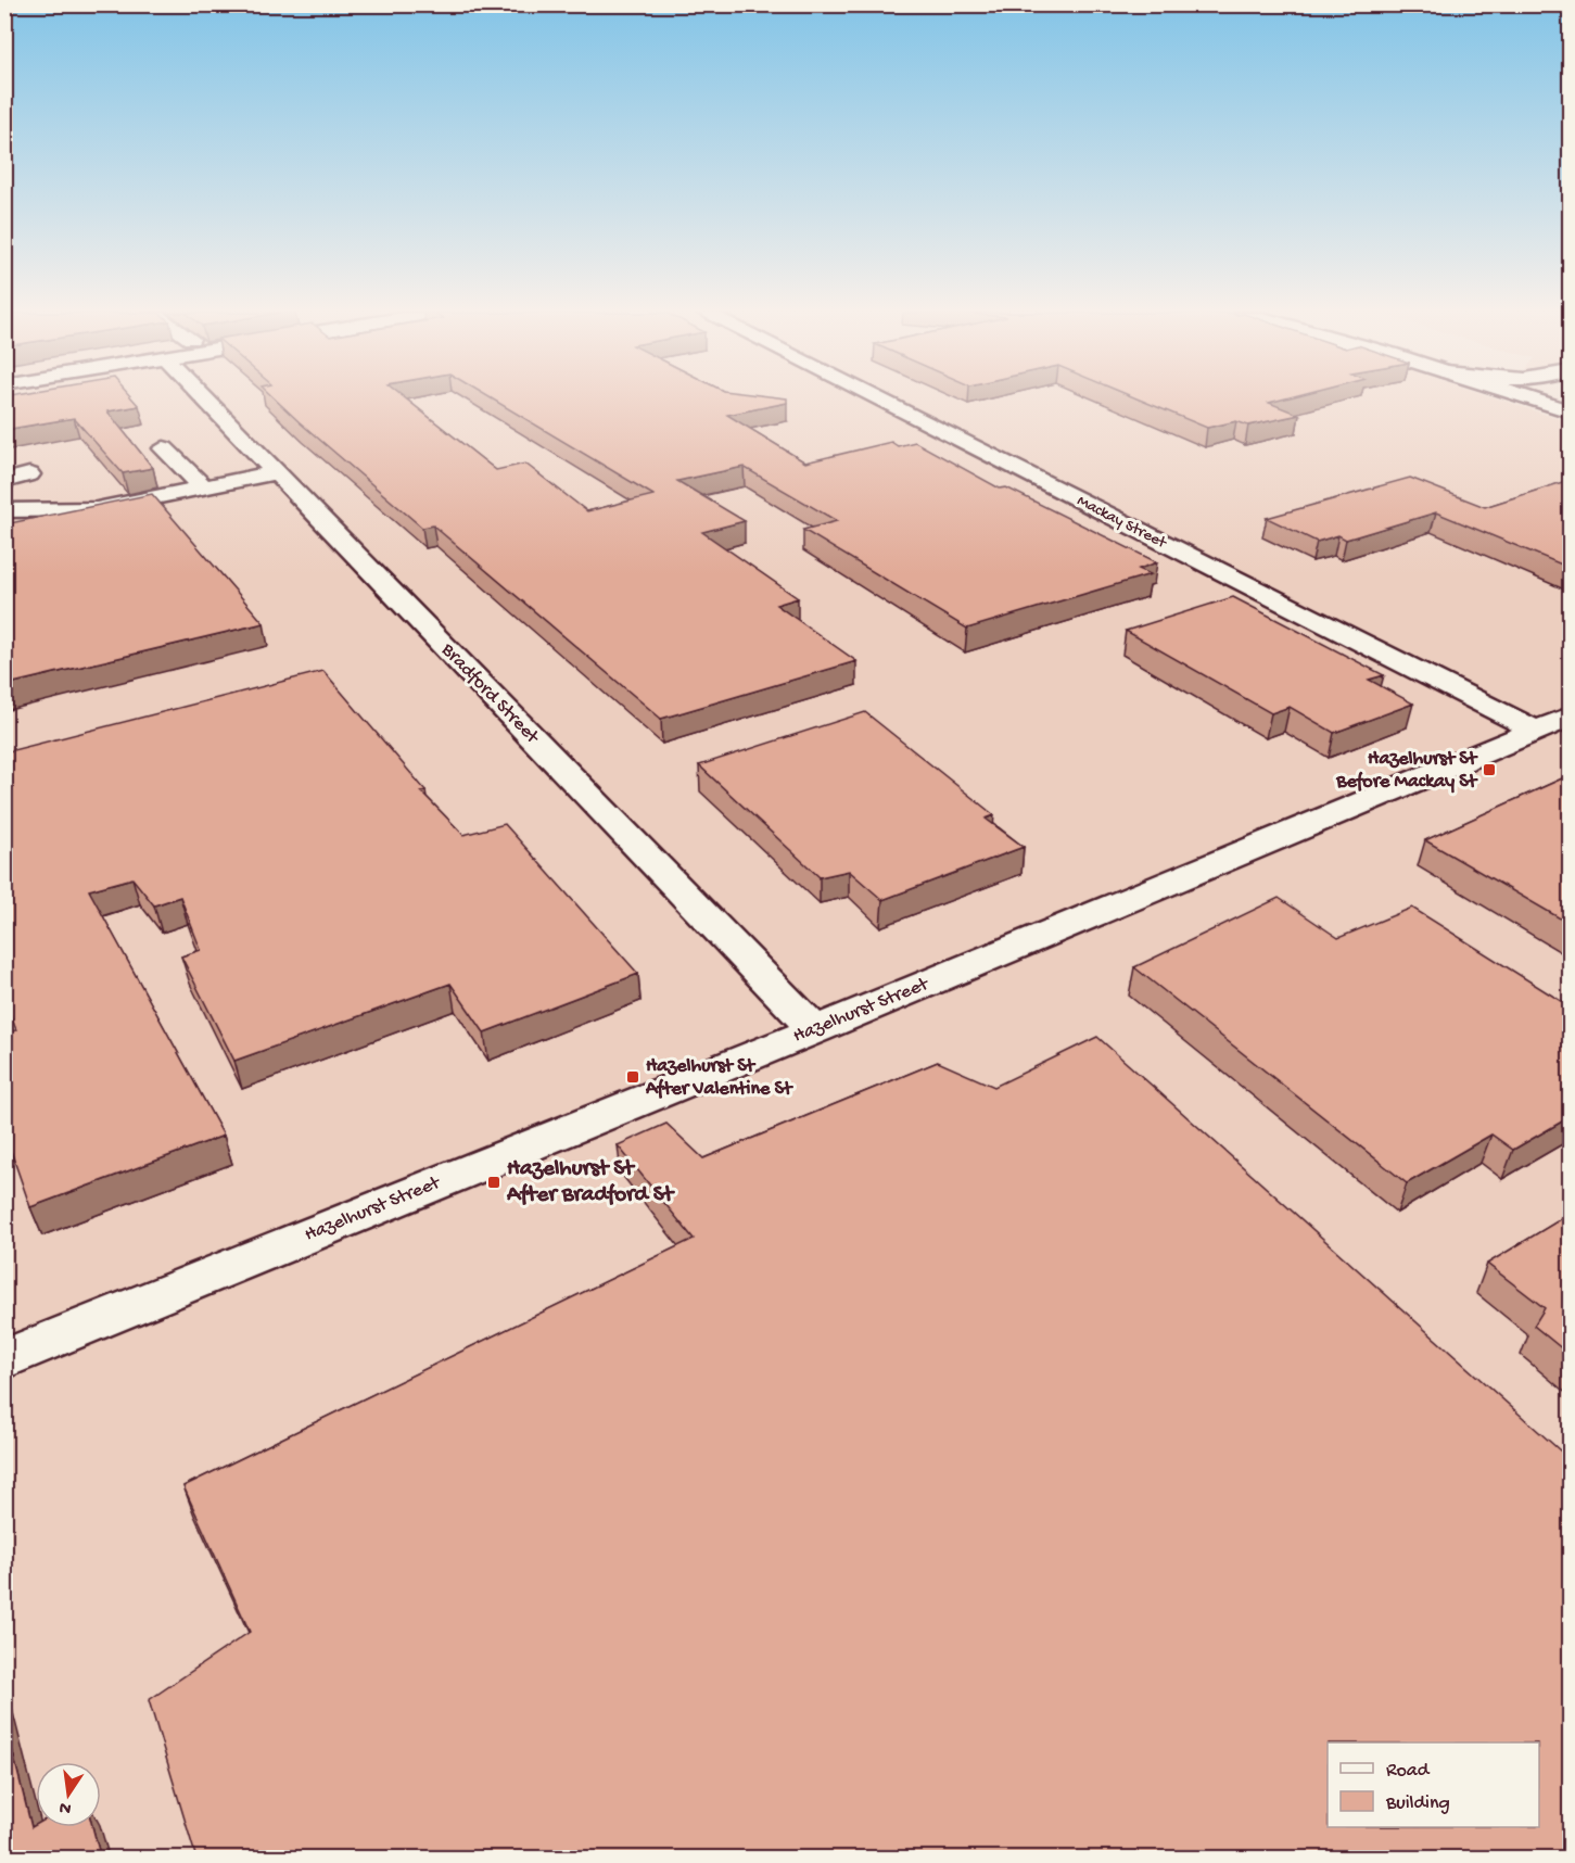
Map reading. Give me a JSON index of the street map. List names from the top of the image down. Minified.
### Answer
{"streets":{"street":["Mackay Street","Bradford Street","Hazelhurst Street"]},"crossings":[["Mackay Street","Hazelhurst Street"],["Bradford Street","Hazelhurst Street"]],"places":{"transit":["Hazelhurst St Before Mackay St","Hazelhurst St After Valentine St","Hazelhurst St After Bradford St"]},"legend":["Road","Building"],"north":"bottom"}
